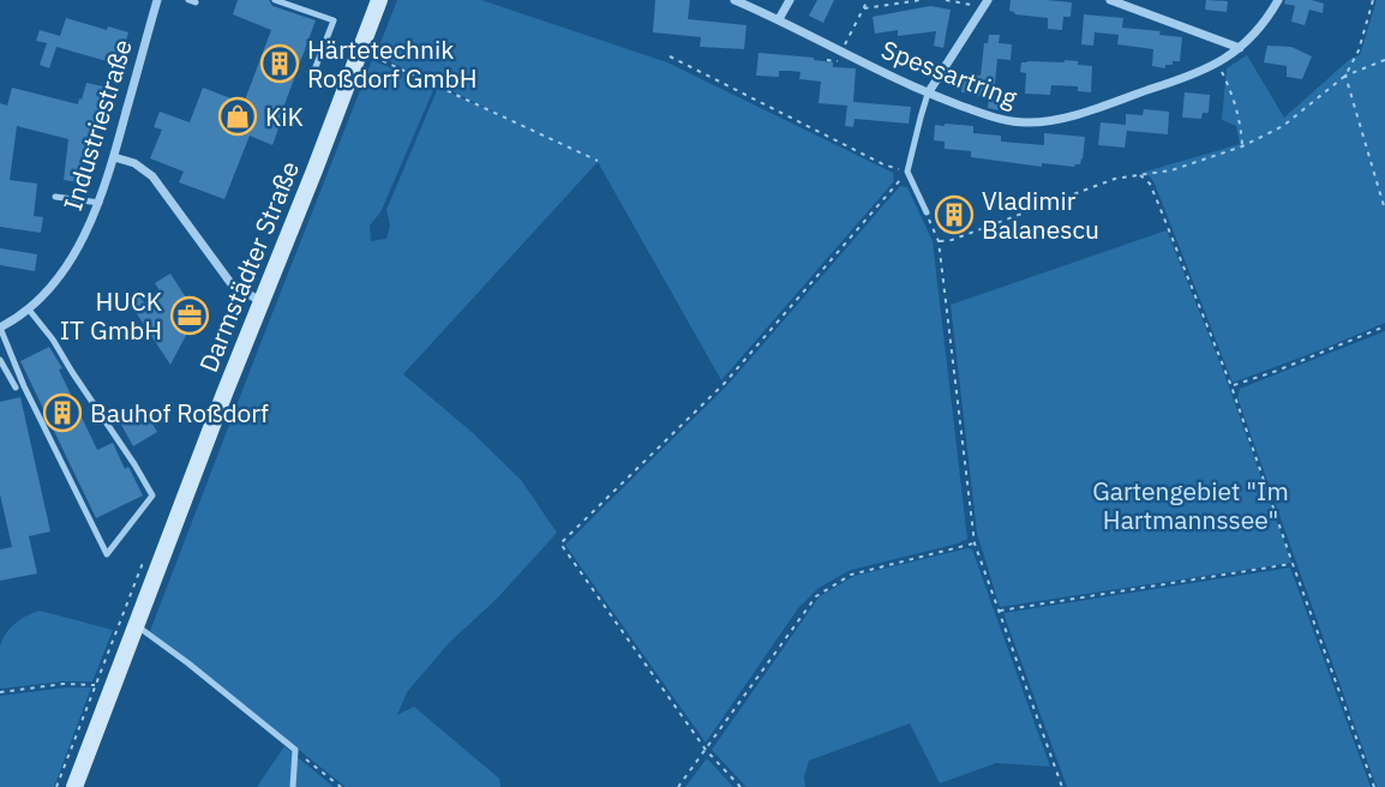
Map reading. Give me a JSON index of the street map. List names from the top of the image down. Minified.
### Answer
{"streets":{"main road":["Darmstädter Straße"],"street":["Spessartring","Industriestraße"]},"parks":["Gartengebiet \"Im Hartmannssee\""],"places":{"building":["Härtetechnik Roßdorf GmbH","Vladimir Balanescu","Bauhof Roßdorf"],"shop":["KiK"],"office":["HUCK IT GmbH"]}}
